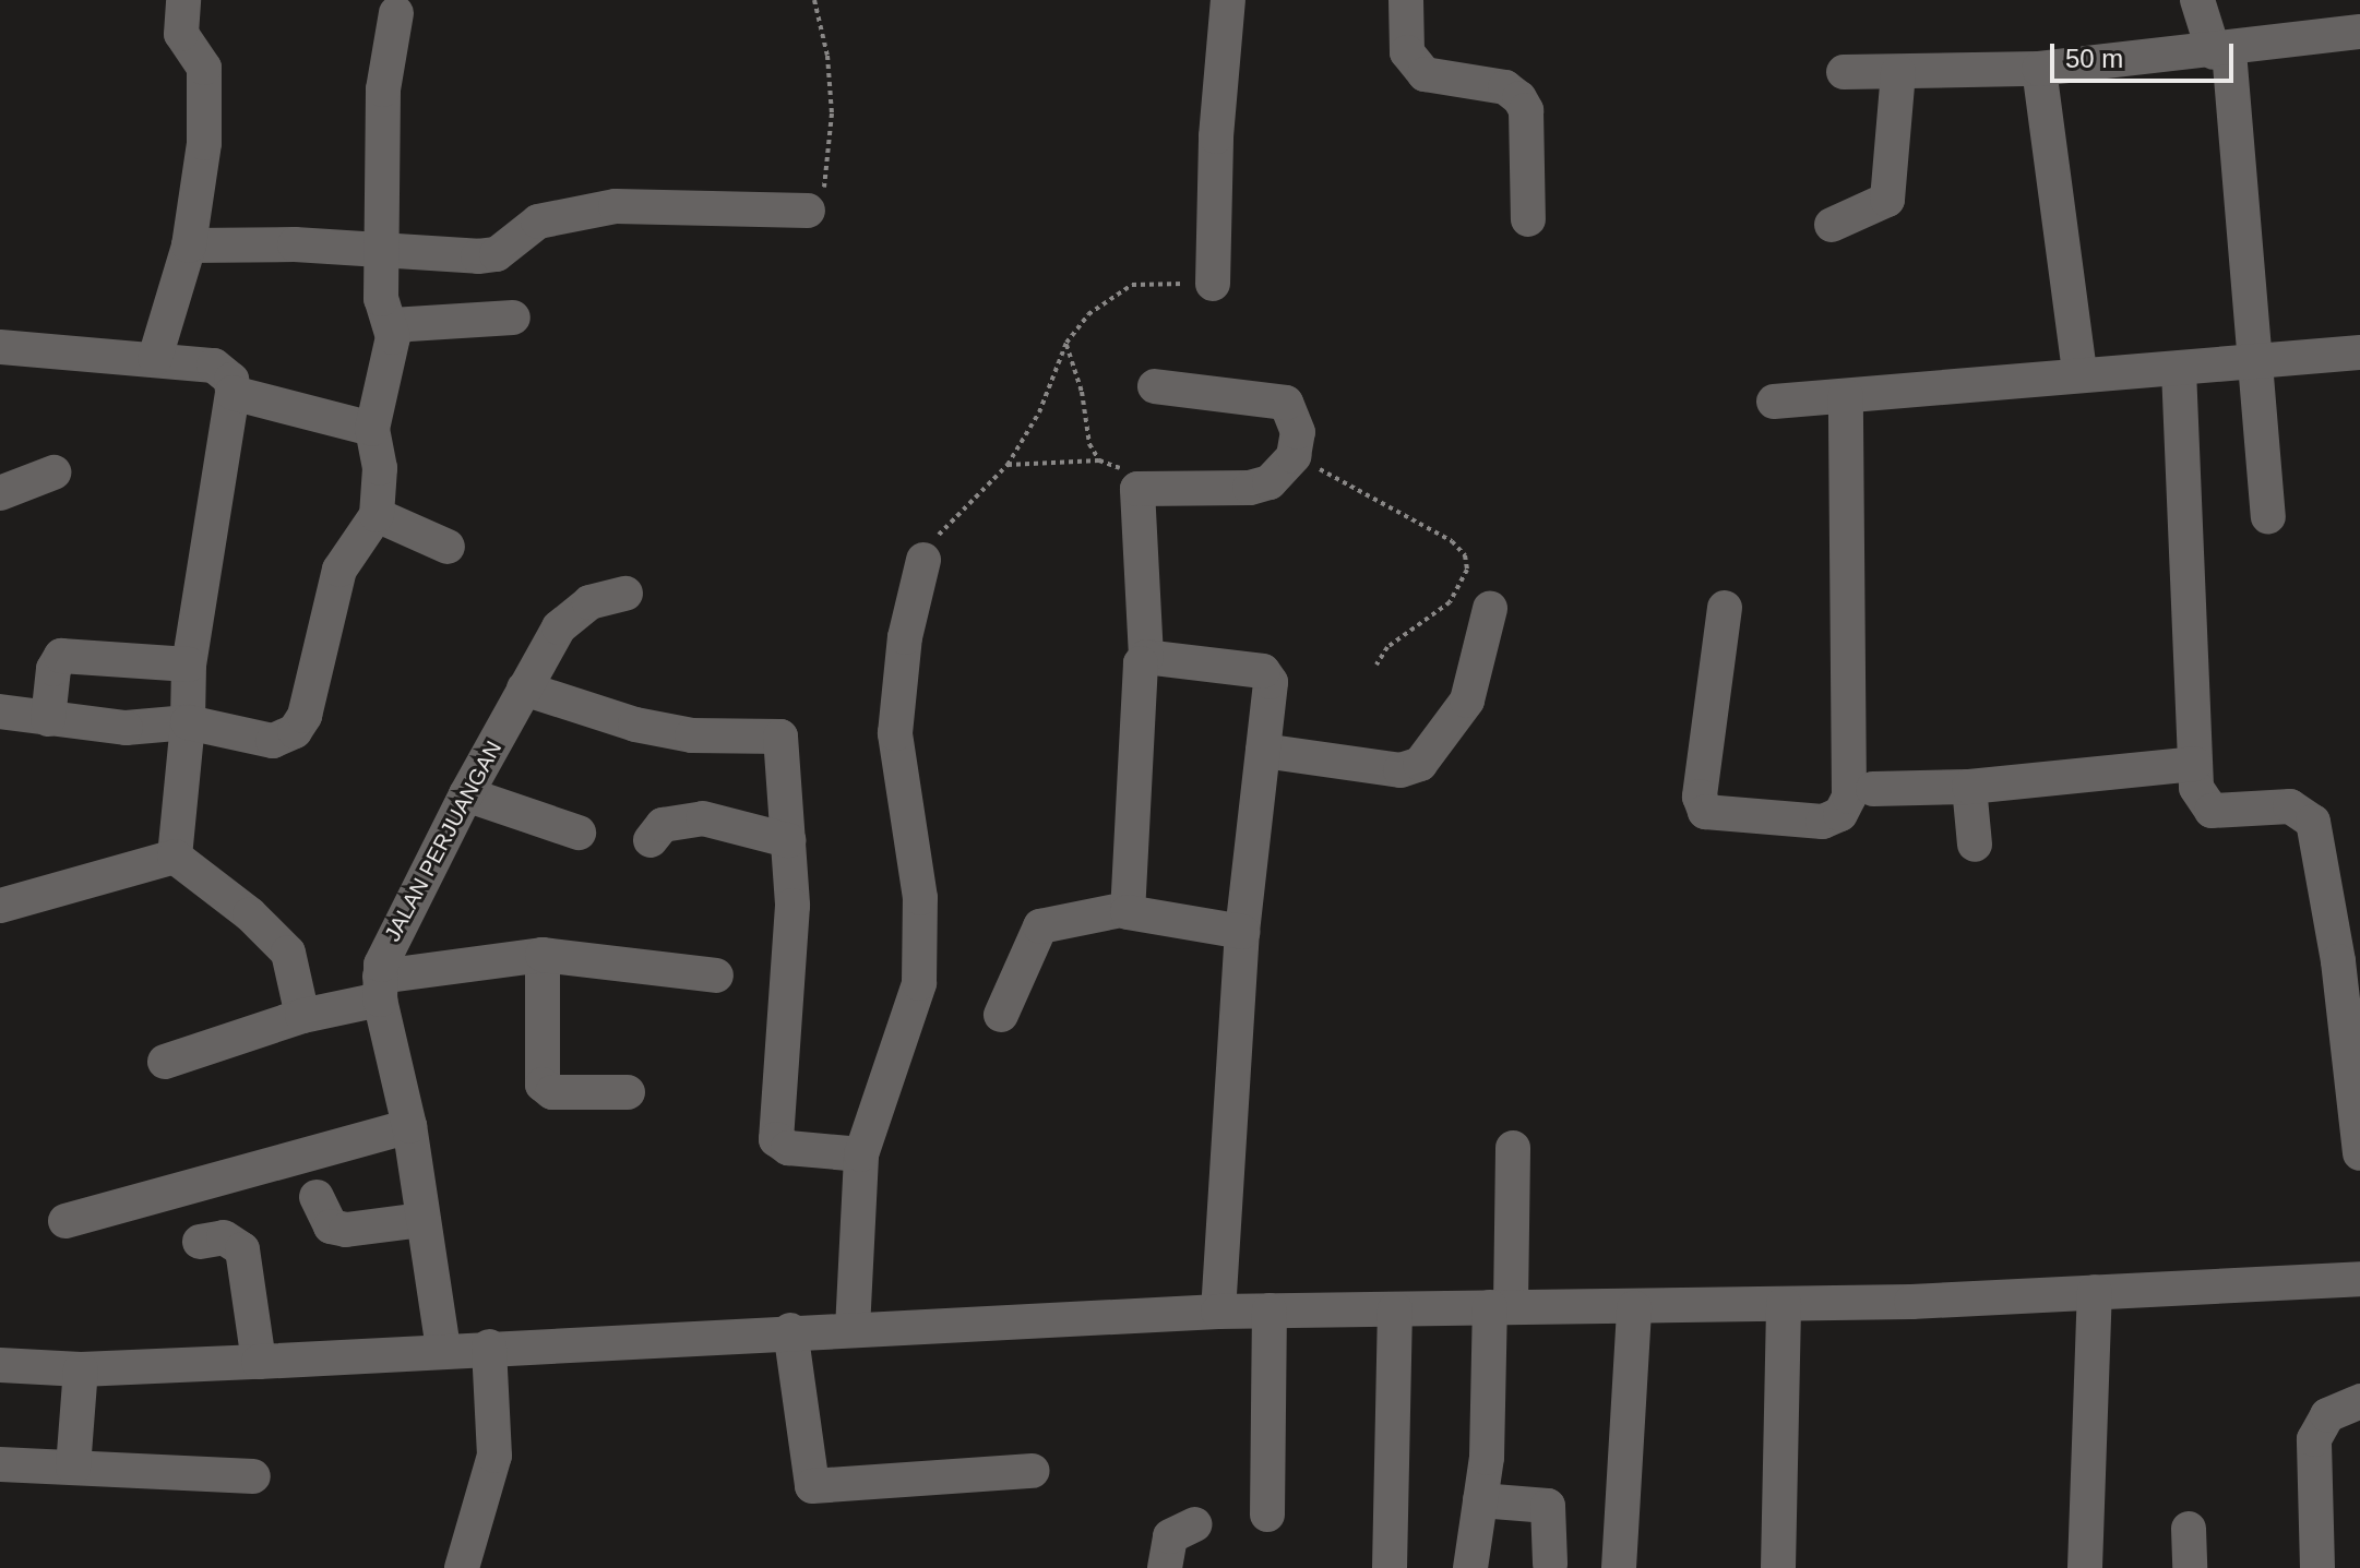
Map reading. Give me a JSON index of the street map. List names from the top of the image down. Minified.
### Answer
{"streets":{"street":["JALAN PERJUANGAN"]},"scale_bar":"50 m"}
